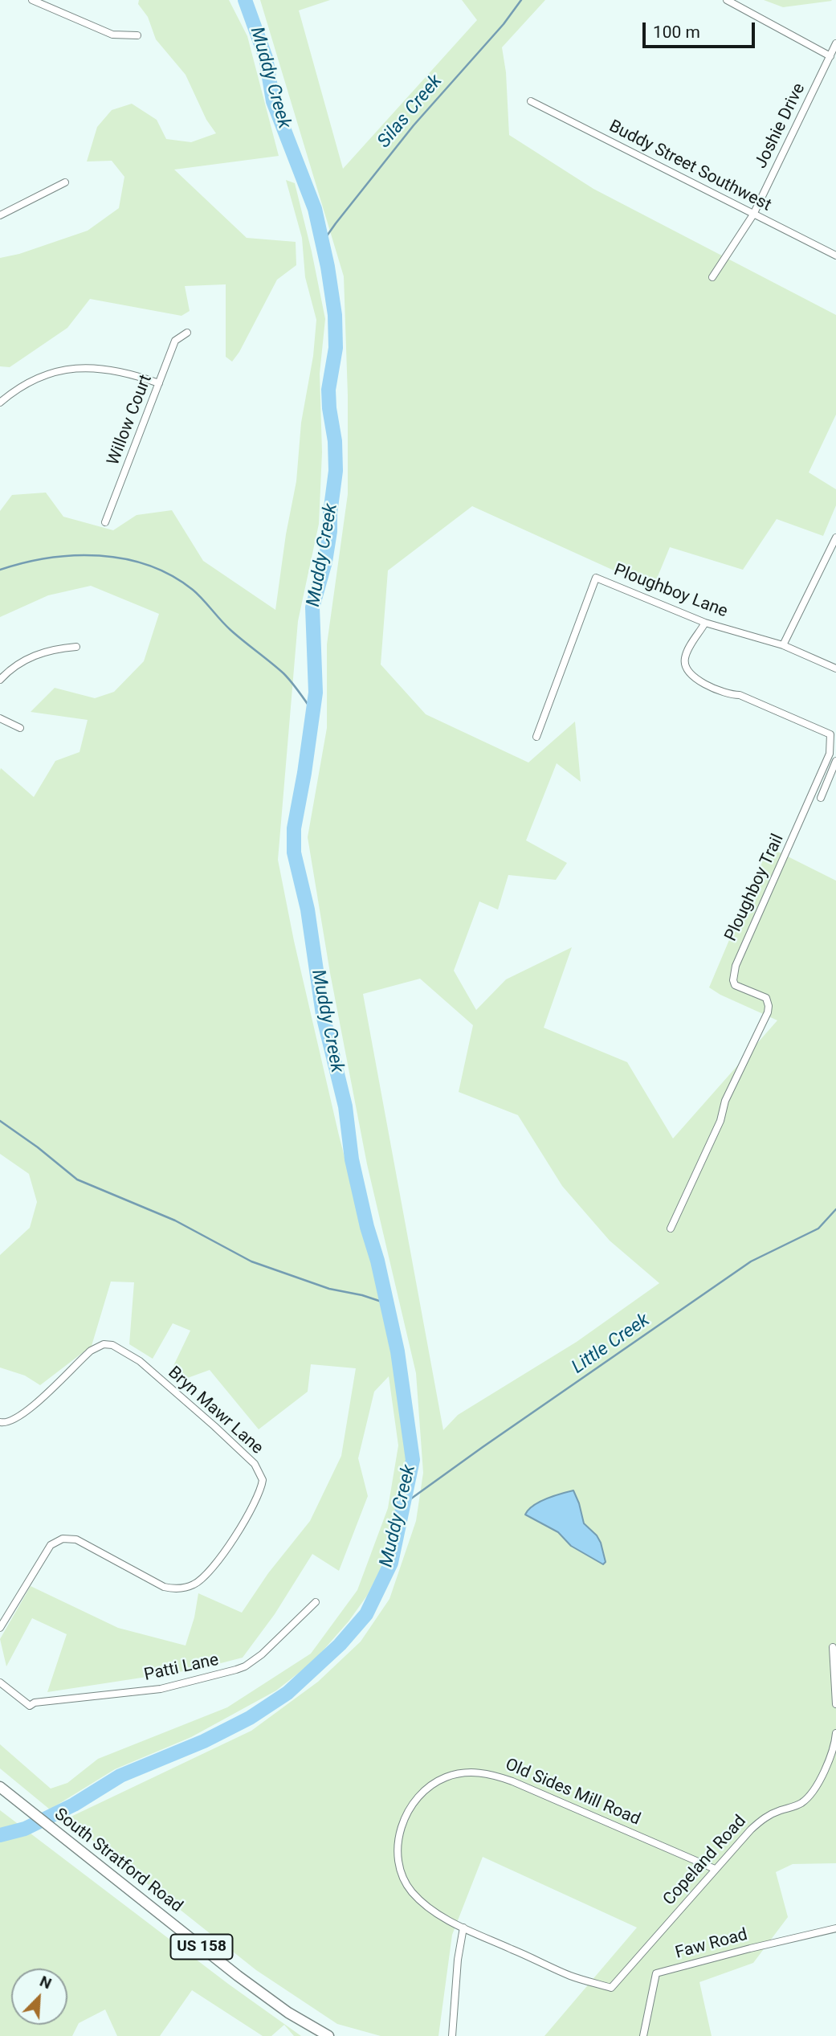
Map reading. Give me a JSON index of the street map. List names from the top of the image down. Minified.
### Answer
{"streets":{"main road":["South Stratford Road","US 158"],"street":["Joshie Drive","Buddy Street Southwest","Willow Court","Ploughboy Lane","Ploughboy Trail","Bryn Mawr Lane","Patti Lane","Old Sides Mill Road","Copeland Road","Faw Road"]},"crossings":[["Joshie Drive","Buddy Street Southwest"],["Ploughboy Lane","Ploughboy Trail"],["Old Sides Mill Road","Copeland Road"]],"water":["Muddy Creek","Silas Creek","Little Creek"],"scale_bar":"100 m","north":"top right"}
